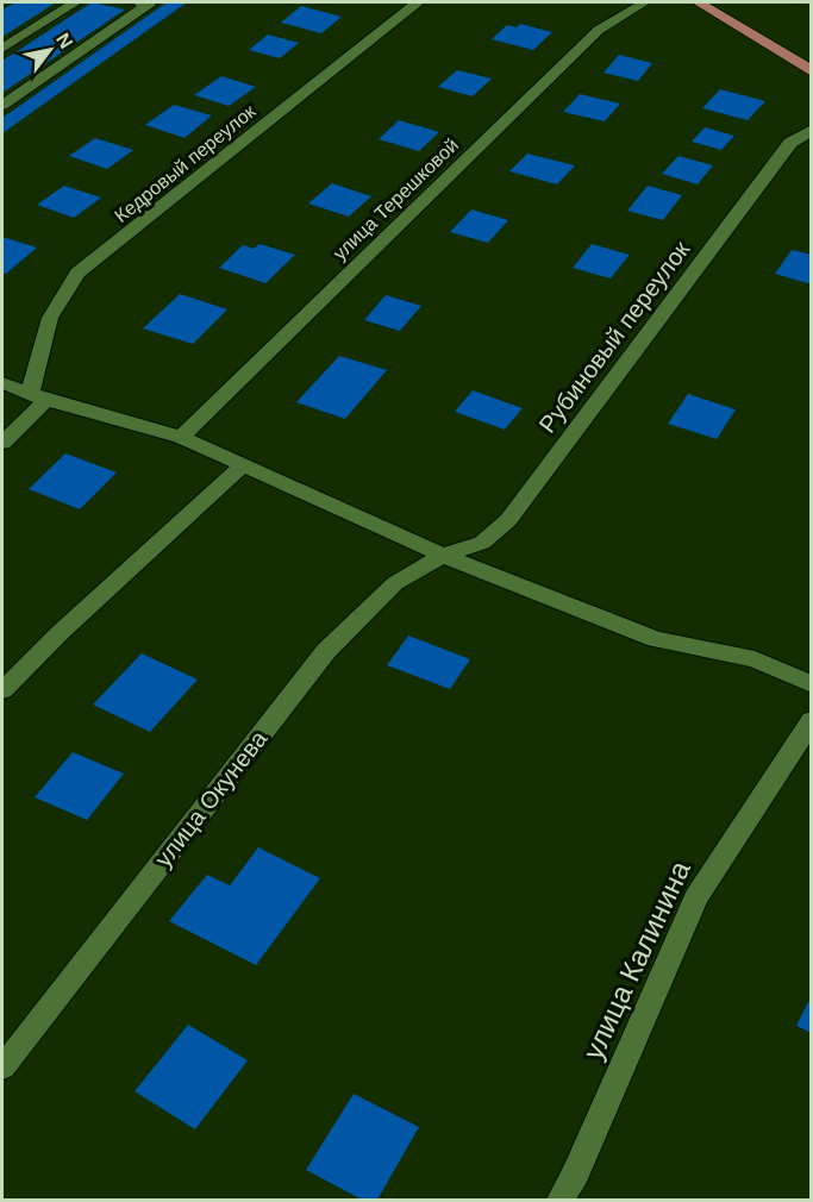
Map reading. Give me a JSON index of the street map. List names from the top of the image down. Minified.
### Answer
{"streets":{"street":["Кедровый переулок","улица Терешковой","Рубиновый переулок","улица Окунева","улица Калинина"]},"crossings":[["Рубиновый переулок","улица Окунева"]],"north":"top right"}
